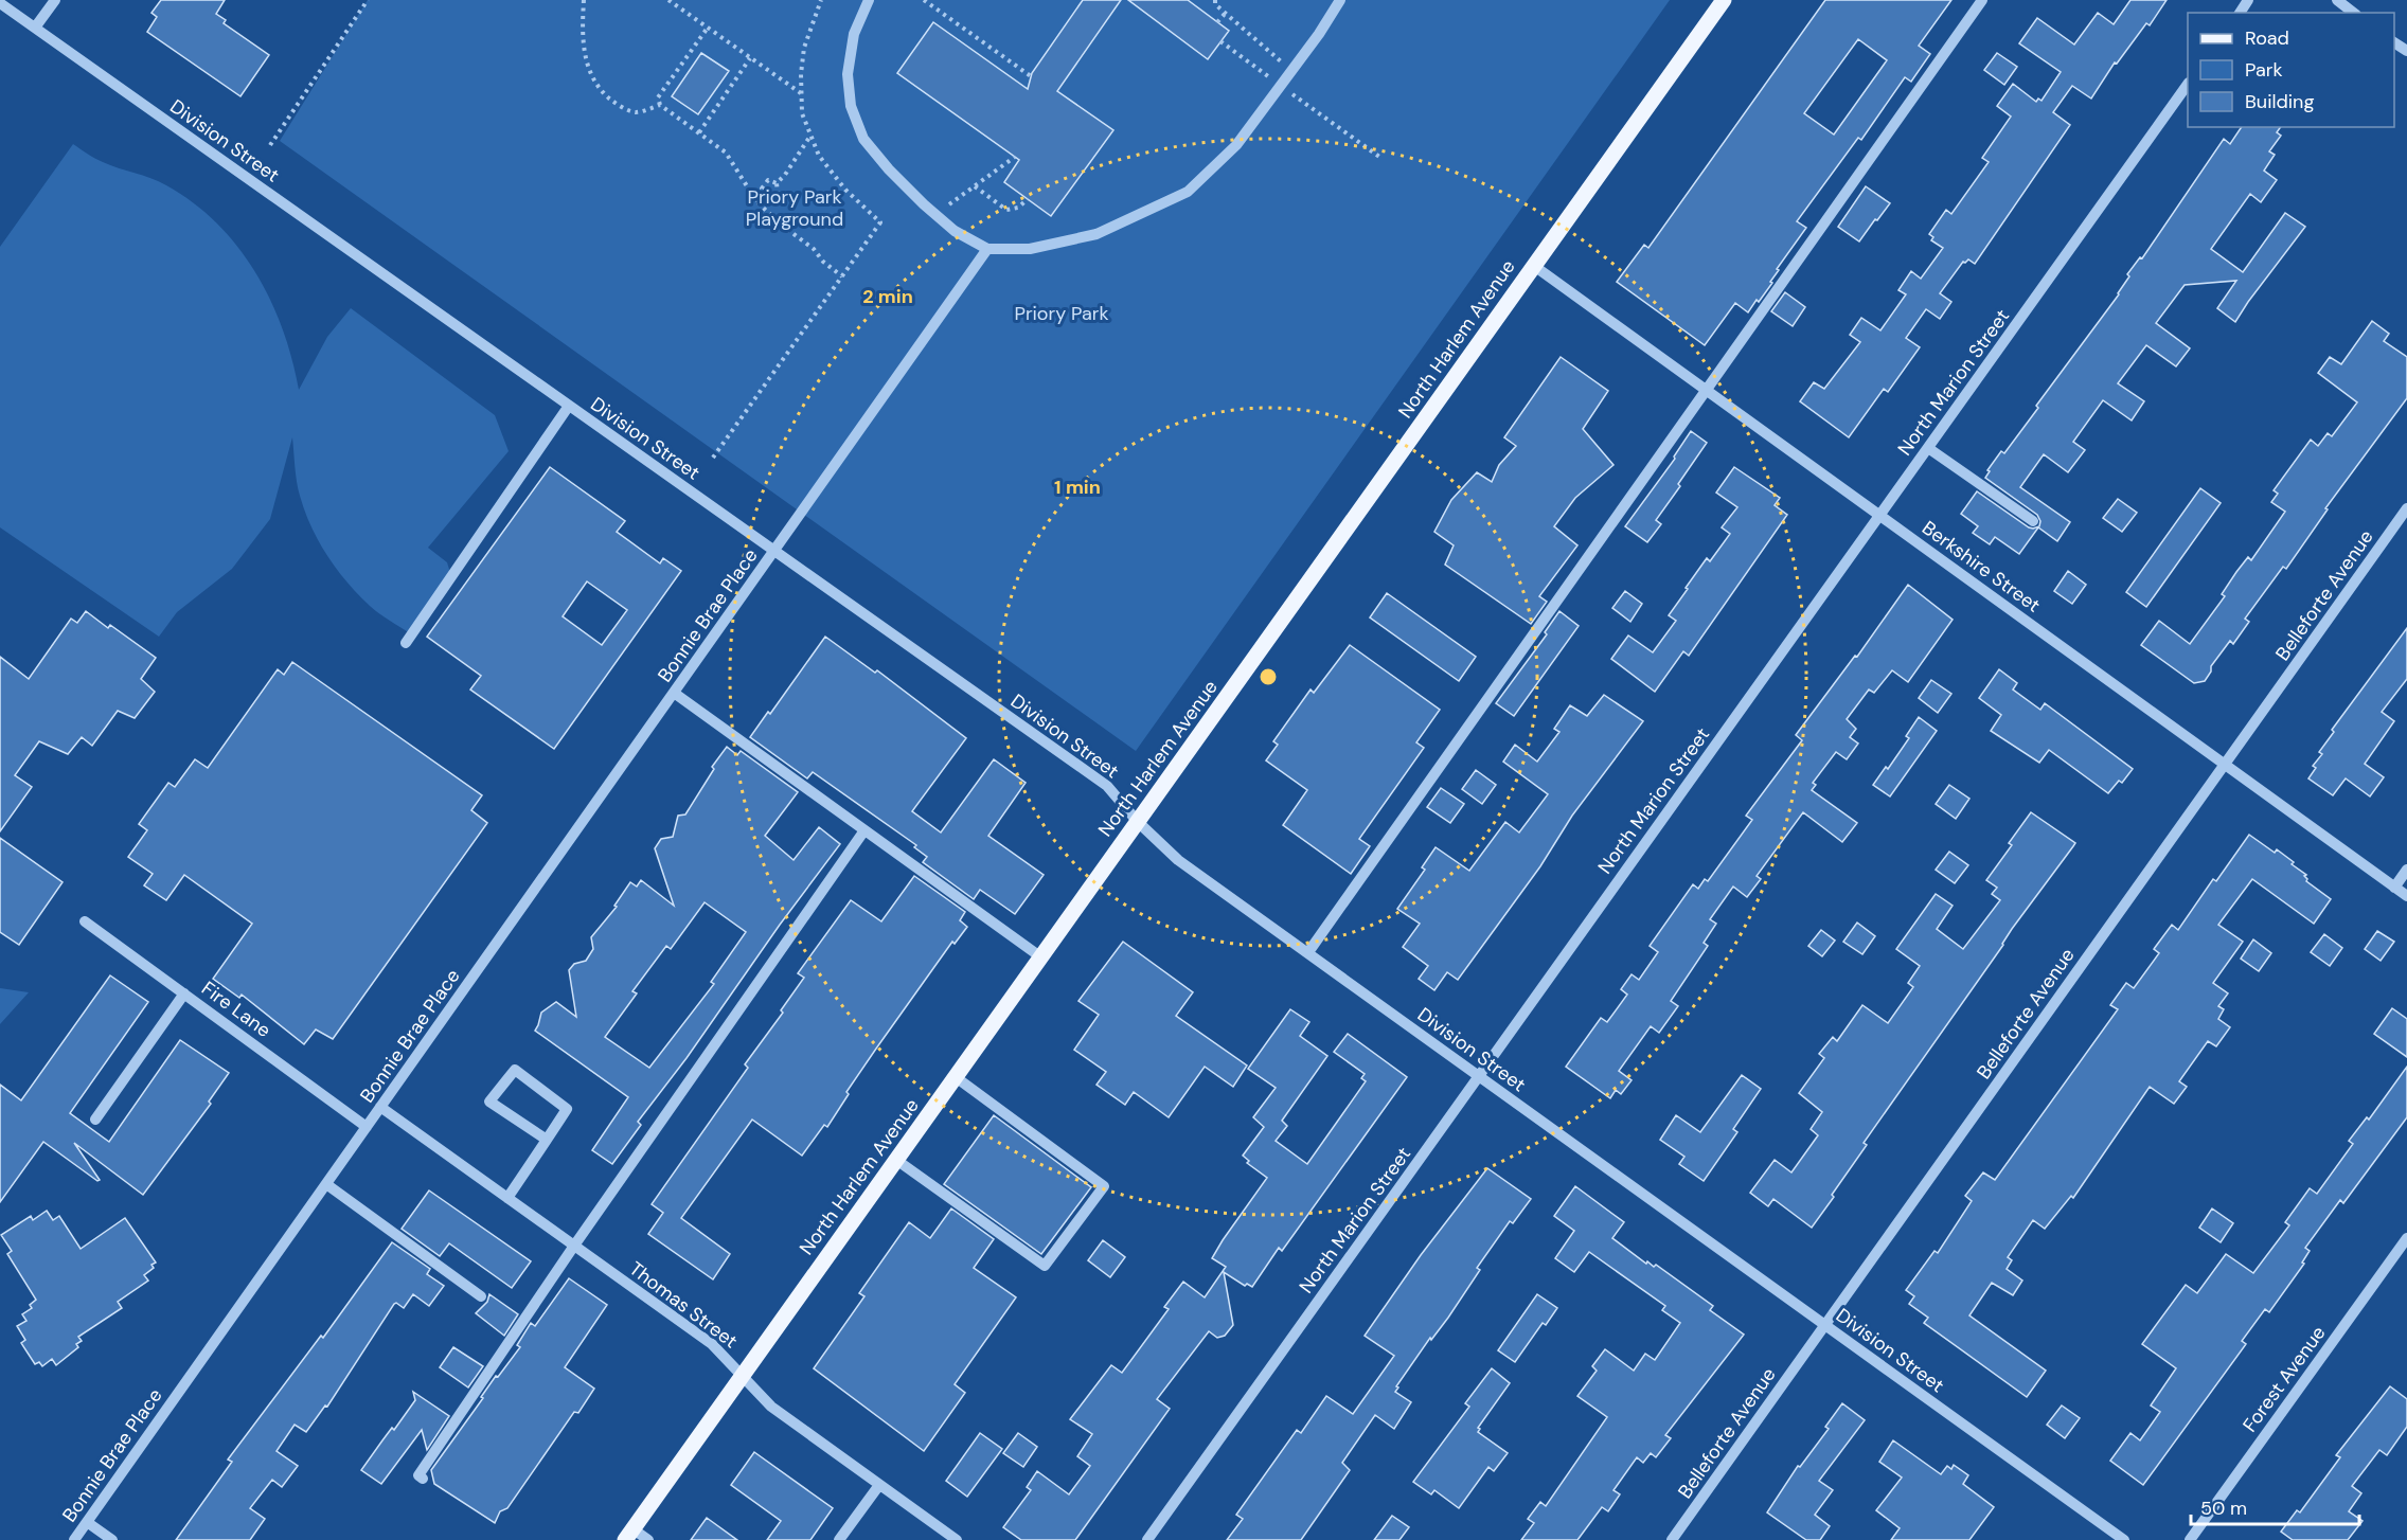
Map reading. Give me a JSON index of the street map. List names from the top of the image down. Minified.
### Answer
{"streets":{"main road":["North Harlem Avenue"],"street":["Division Street","North Marion Street","Berkshire Street","Belleforte Avenue","Bonnie Brae Place","Fire Lane","Thomas Street","Forest Avenue"]},"crossings":[["Division Street","North Harlem Avenue"],["Division Street","North Marion Street"],["Division Street","Belleforte Avenue"],["Division Street","Bonnie Brae Place"],["North Harlem Avenue","Berkshire Street"],["North Harlem Avenue","Thomas Street"],["North Marion Street","Berkshire Street"],["Berkshire Street","Belleforte Avenue"],["Bonnie Brae Place","Fire Lane"],["Bonnie Brae Place","Thomas Street"]],"parks":["Priory Park Playground","Priory Park"],"legend":["Road","Park","Building"],"scale_bar":"50 m","rings":["2 min","1 min"]}
